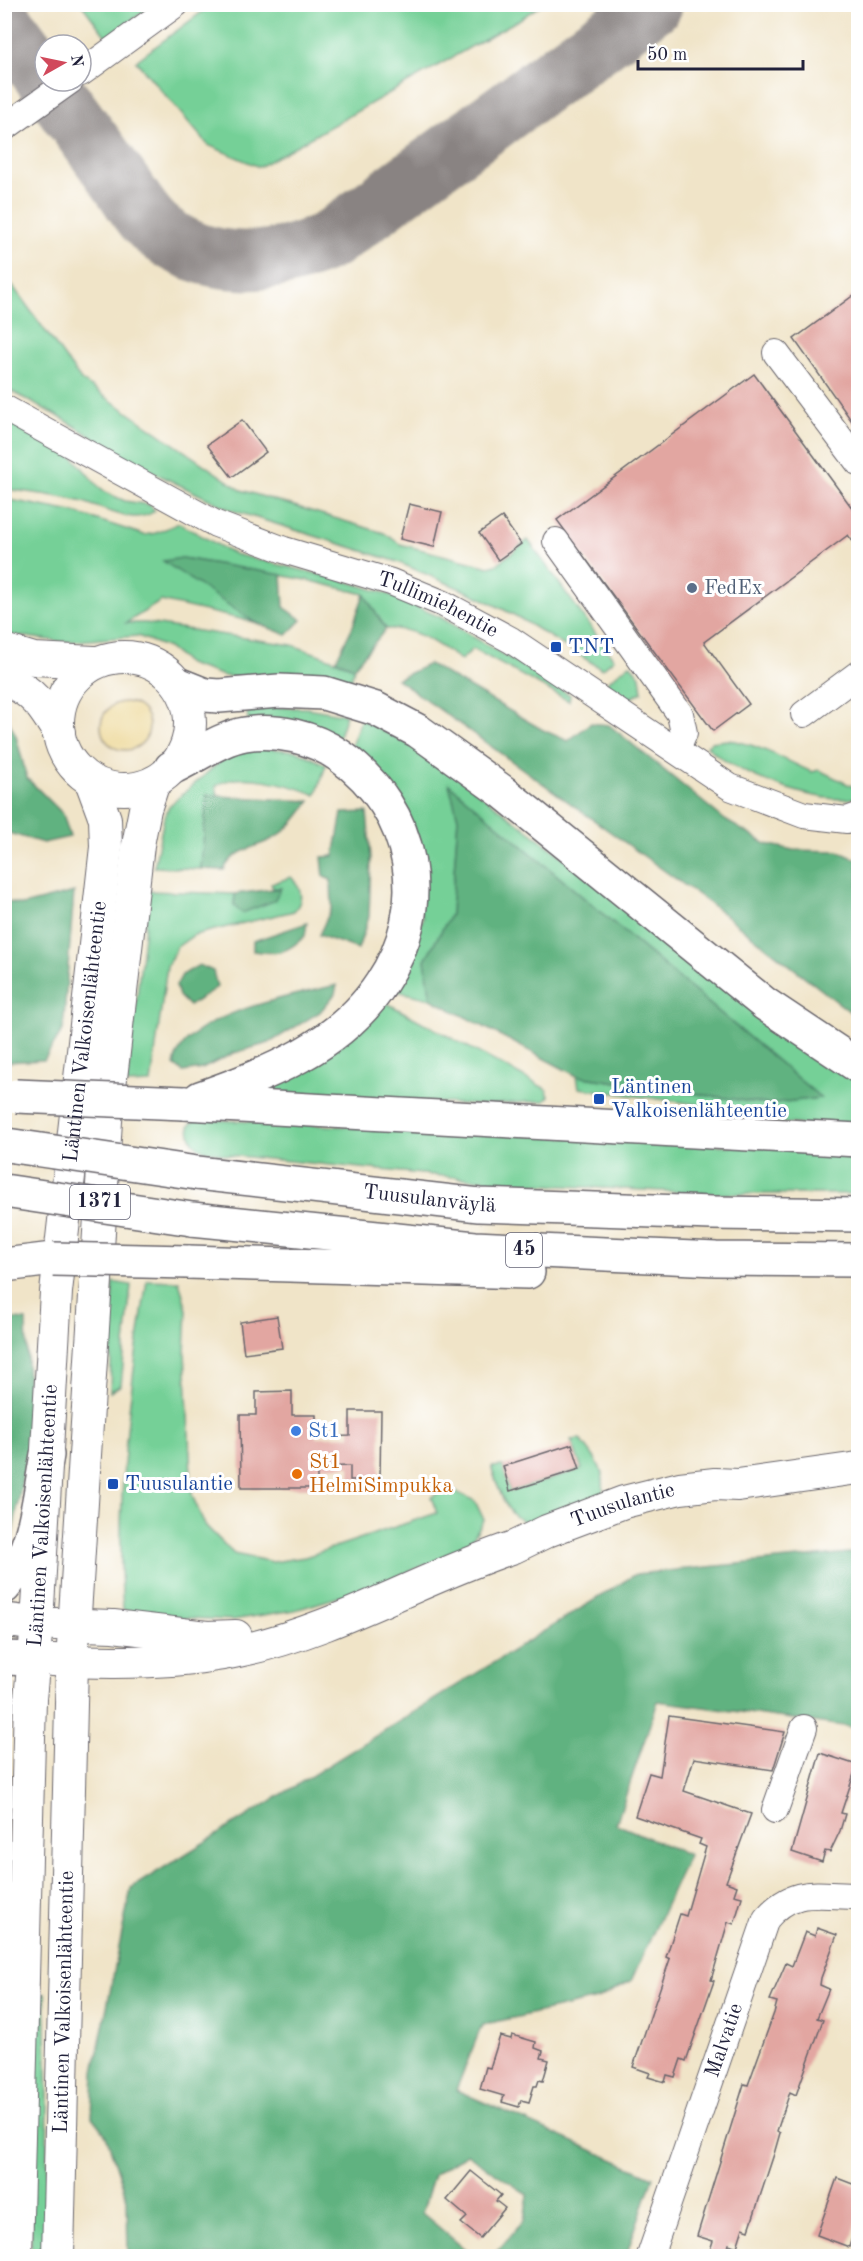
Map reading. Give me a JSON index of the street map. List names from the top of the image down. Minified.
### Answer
{"streets":{"highway":["Tuusulanväylä","45"],"main road":["Läntinen Valkoisenlähteentie","1371","Tuusulantie"],"street":["Tullimiehentie","Malvatie"]},"crossings":[["Läntinen Valkoisenlähteentie","Tuusulantie"]],"places":{"other":["FedEx","St1","St1 HelmiSimpukka"],"transit":["TNT","Läntinen Valkoisenlähteentie","Tuusulantie"]},"scale_bar":"50 m","north":"right"}
